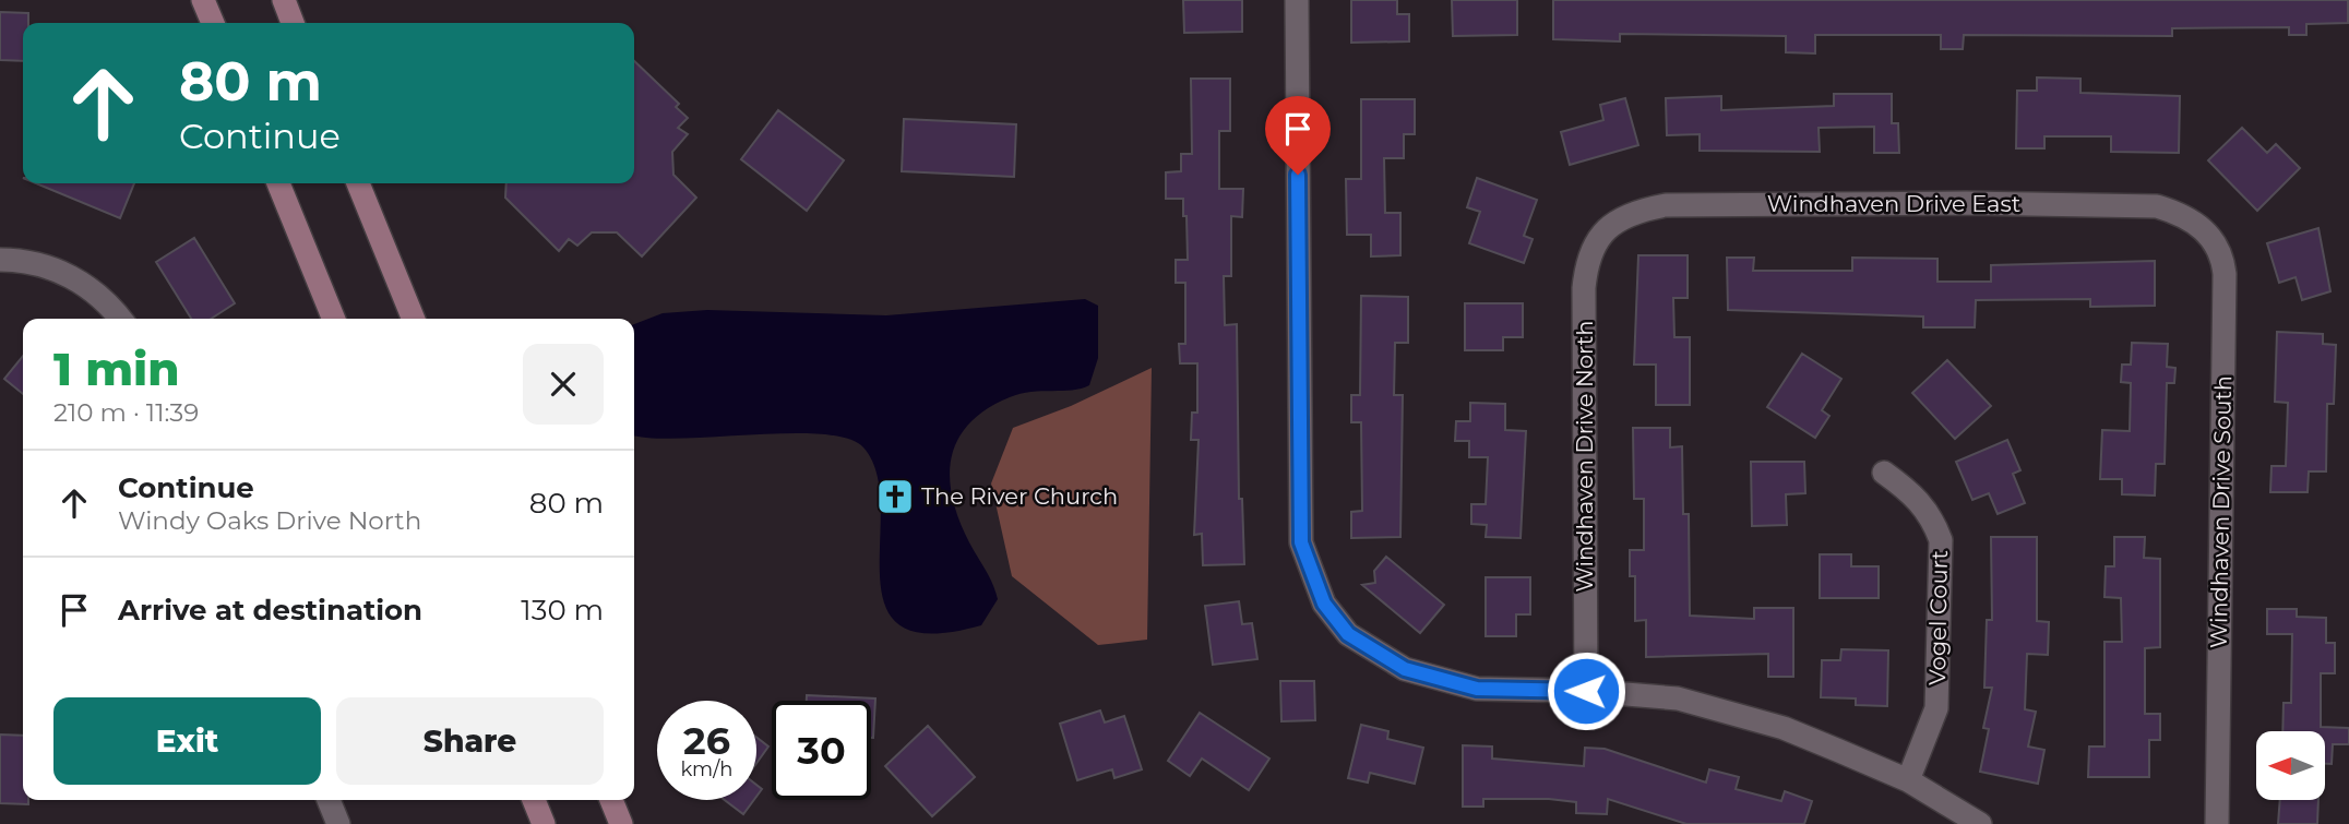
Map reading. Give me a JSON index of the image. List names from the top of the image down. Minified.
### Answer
{"streets":{"street":["Windhaven Drive East","Windhaven Drive North","Windhaven Drive South","Vogel Court"]},"crossings":[["Windhaven Drive East","Windhaven Drive North"],["Windhaven Drive East","Windhaven Drive South"]],"places":{"church":["The River Church"]},"north":"left","page":{"turn":["80 m","Continue"],"heading":["1 min","210 m · 11:39"],"list":[{"name":"Continue","note":"Windy Oaks Drive North","value":"80 m"},{"name":"Arrive at destination","value":"130 m"}],"buttons":["Exit","Share"],"speed":"26 km/h","limit":"30"}}
